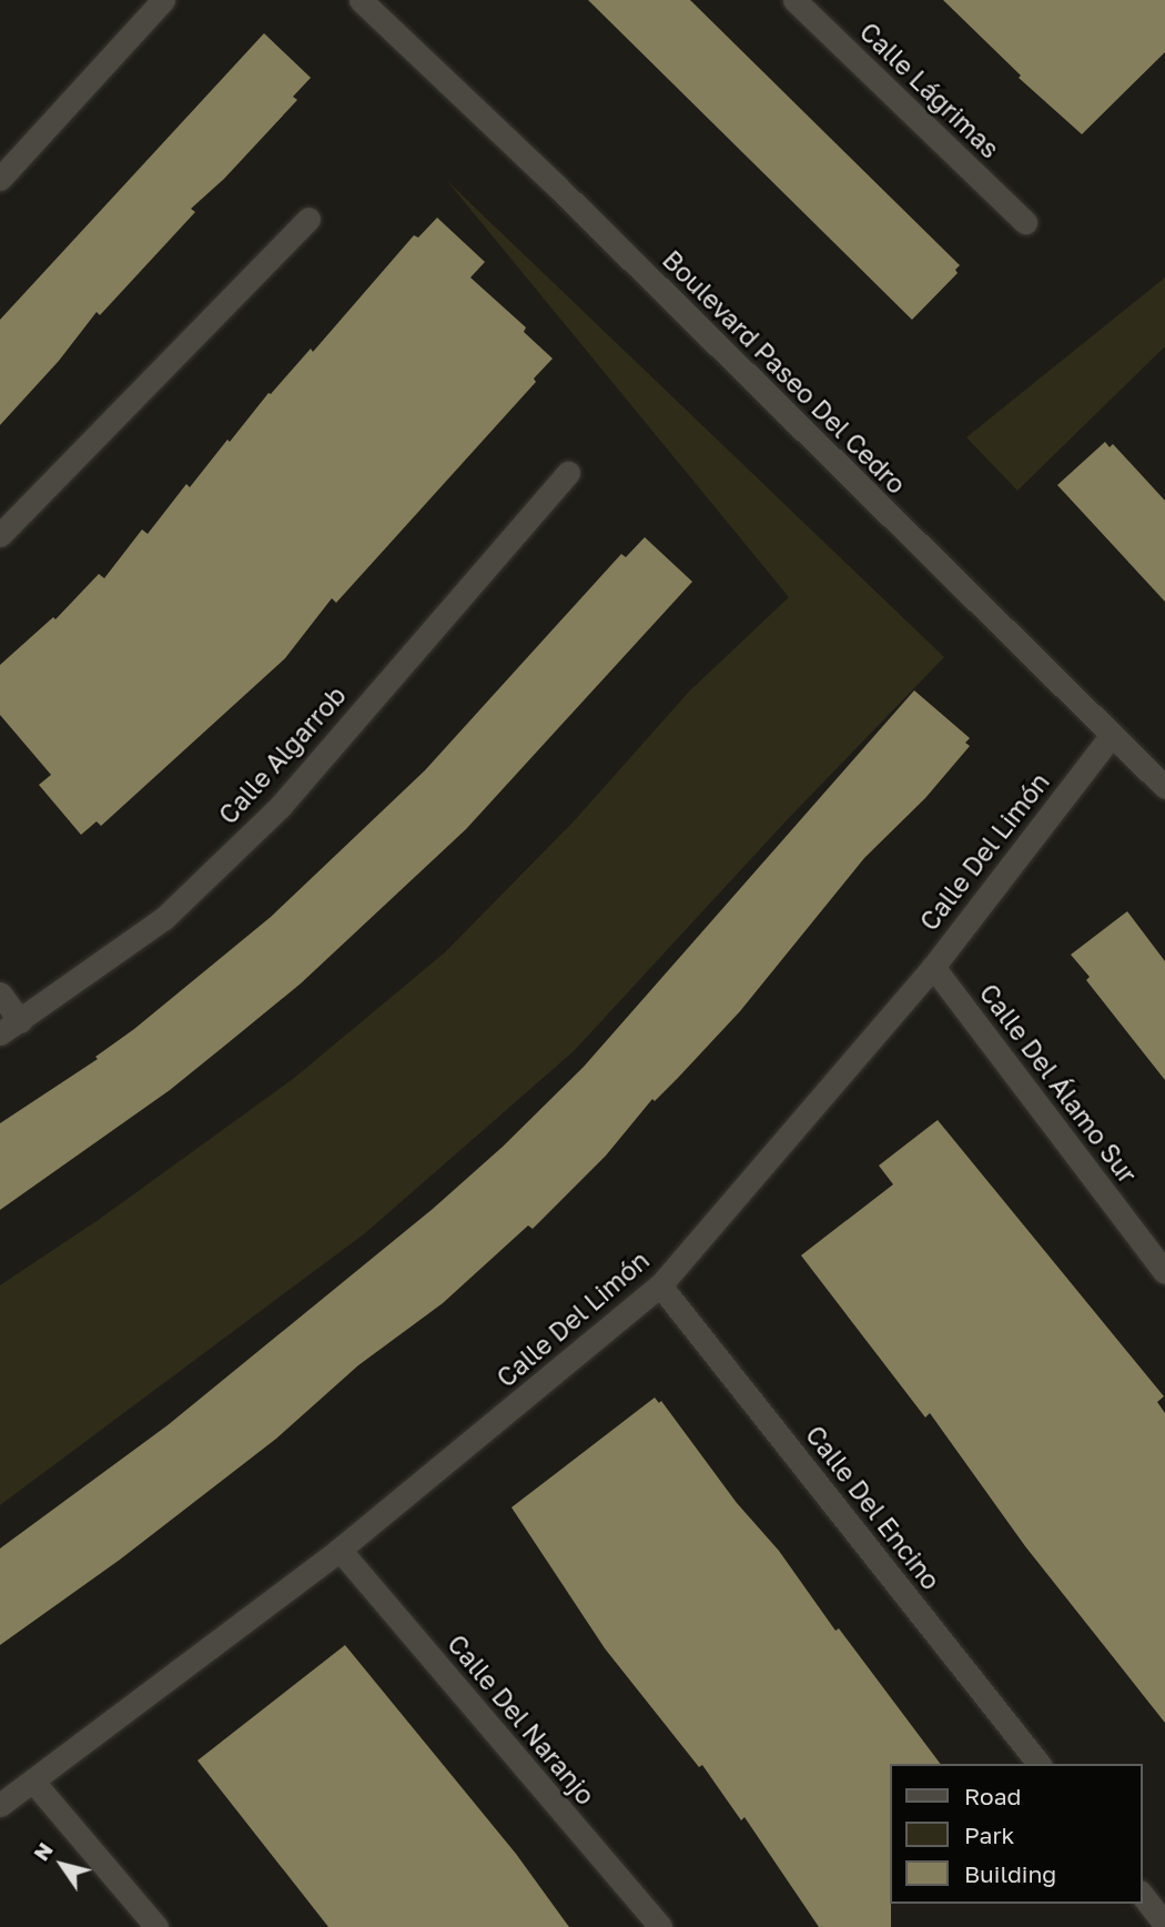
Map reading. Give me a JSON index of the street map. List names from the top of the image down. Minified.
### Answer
{"streets":{"street":["Calle Lágrimas","Boulevard Paseo Del Cedro","Calle Algarrob","Calle Del Limón","Calle Del Álamo Sur","Calle Del Encino","Calle Del Naranjo"]},"crossings":[["Boulevard Paseo Del Cedro","Calle Del Limón"],["Calle Del Limón","Calle Del Álamo Sur"],["Calle Del Limón","Calle Del Encino"],["Calle Del Limón","Calle Del Naranjo"]],"legend":["Road","Park","Building"],"north":"top left"}
